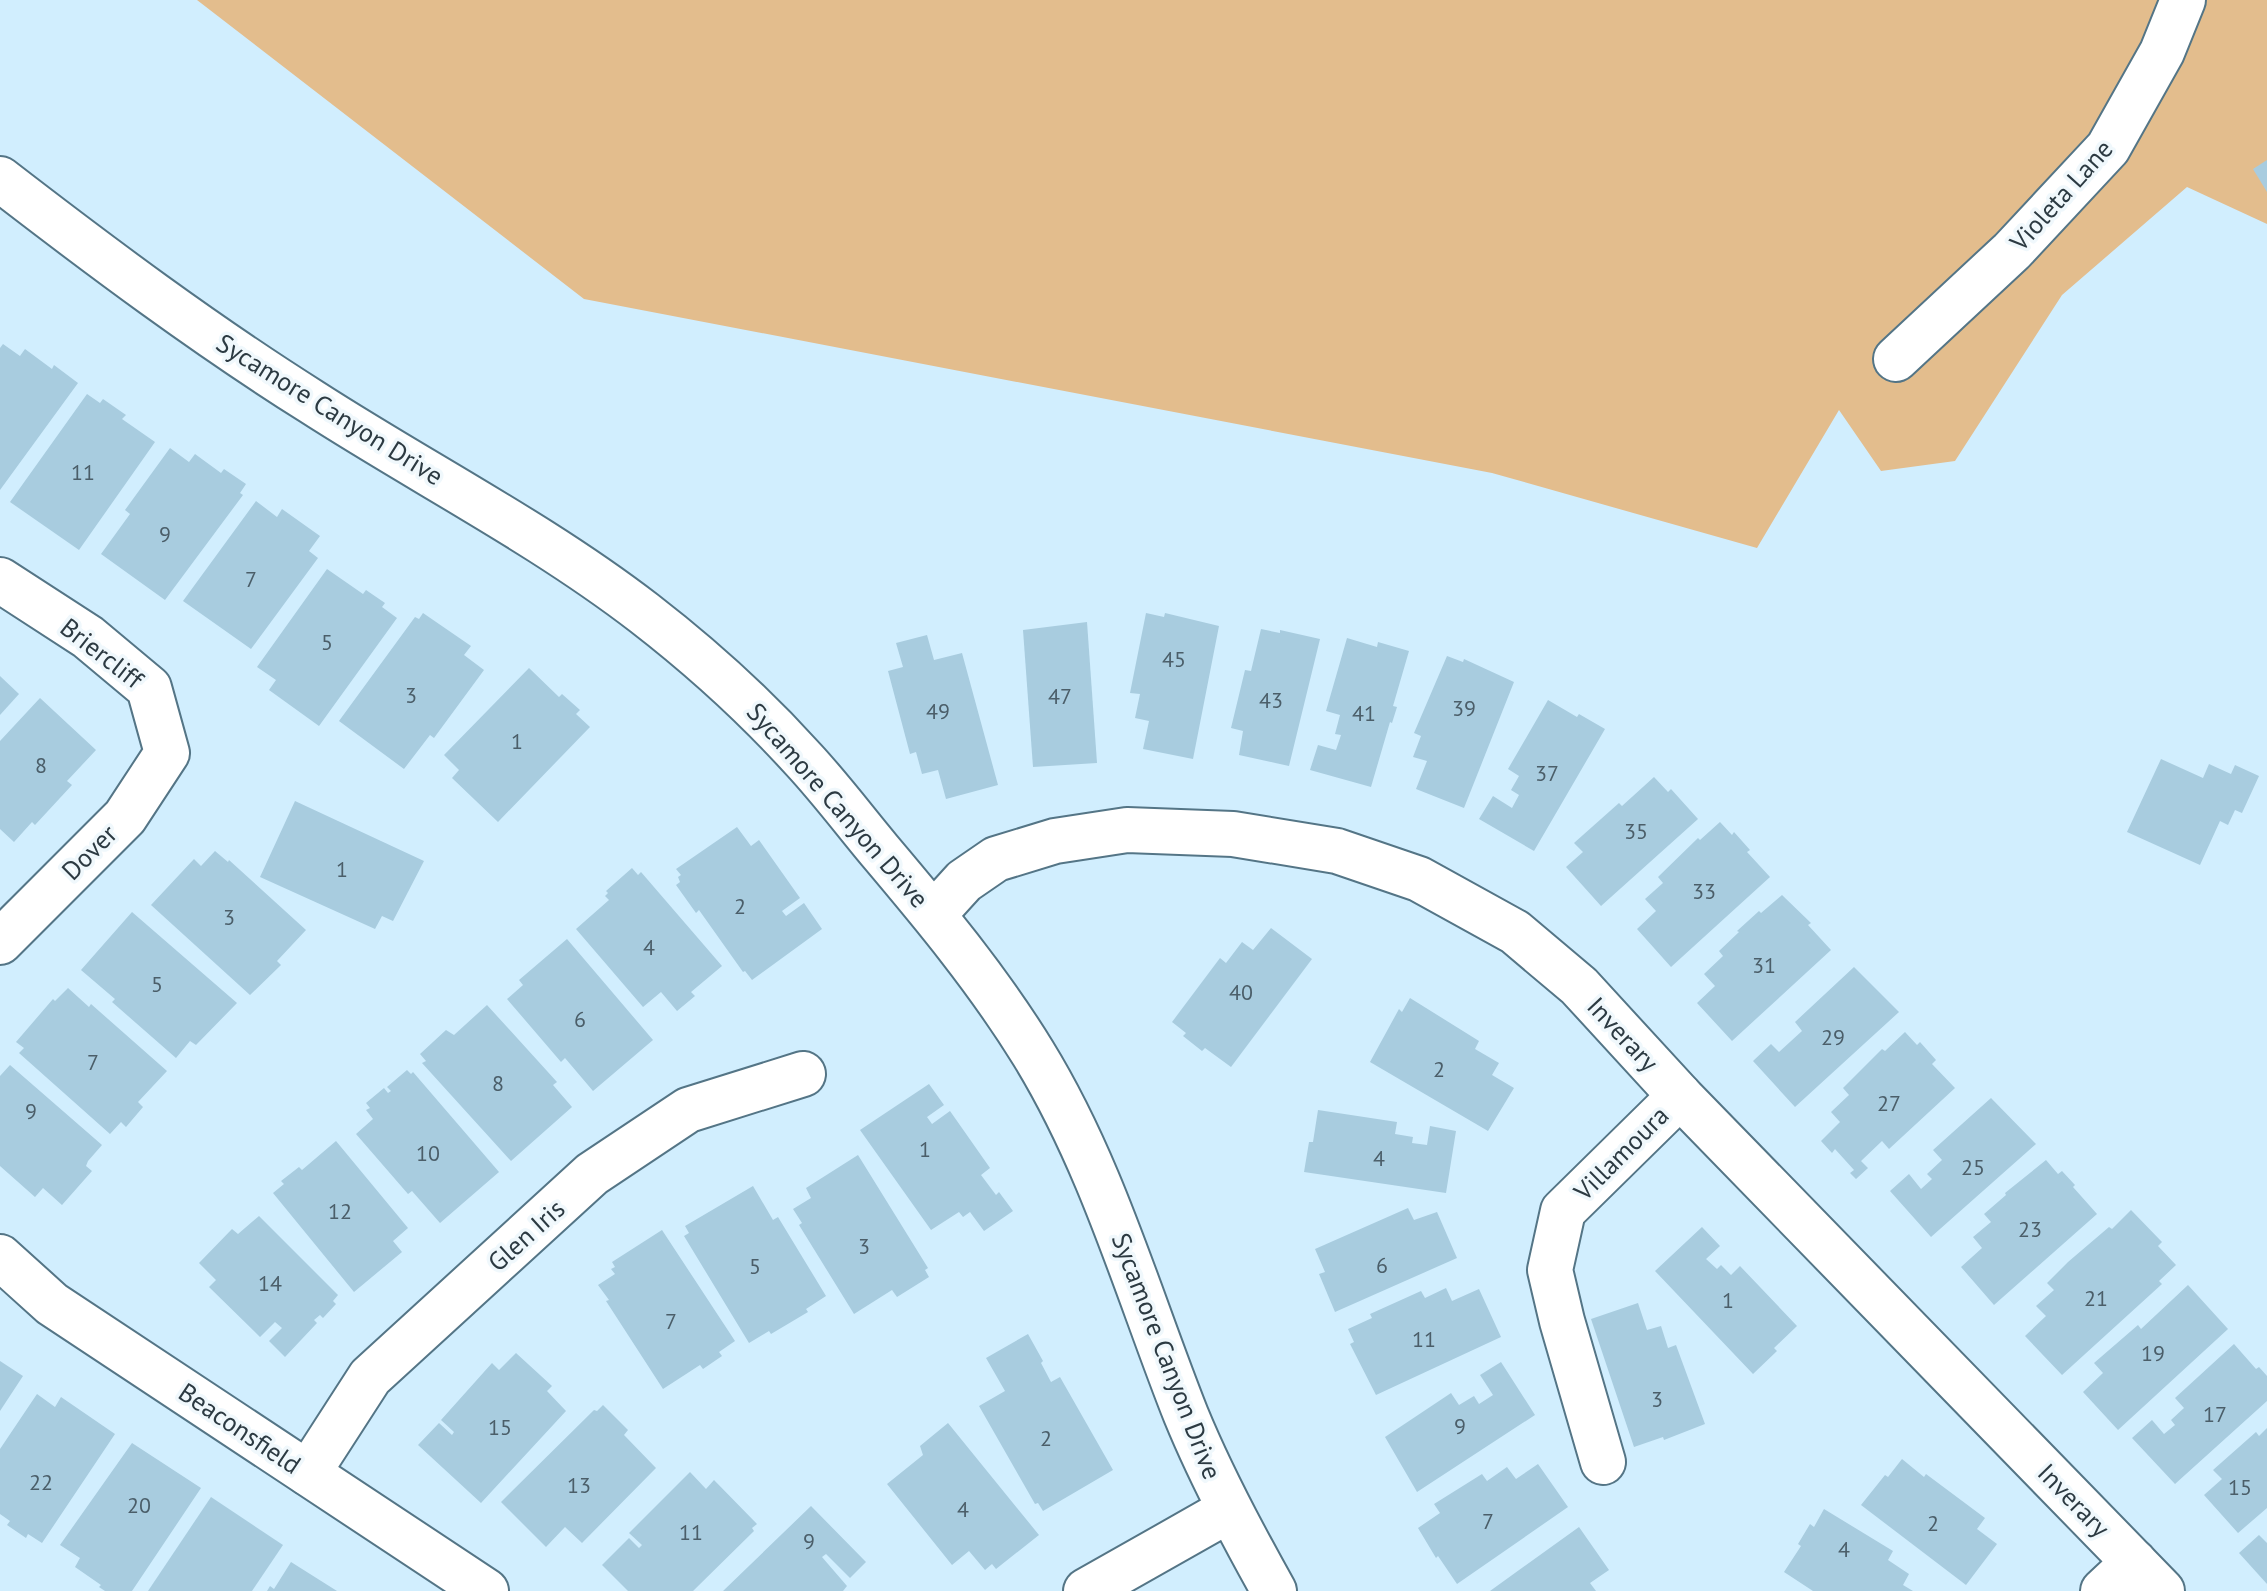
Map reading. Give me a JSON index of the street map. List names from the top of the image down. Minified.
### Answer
{"streets":{"street":["Violeta Lane","Sycamore Canyon Drive","Briercliff","Dover","Inverary","Villamoura","Glen Iris","Beaconsfield"]},"crossings":[["Sycamore Canyon Drive","Inverary"],["Briercliff","Dover"],["Inverary","Villamoura"],["Glen Iris","Beaconsfield"]],"house_numbers":["11","9","7","5","45","3","47","43","39","49","41","1","8","37","35","1","33","2","3","4","31","5","40","6","29","7","2","8","27","9","1","10","4","25","12","23","3","6","5","14","21","1","7","11","19","3","17","9","15","2","22","13","15","20","4","7","2","11","9","4"]}
